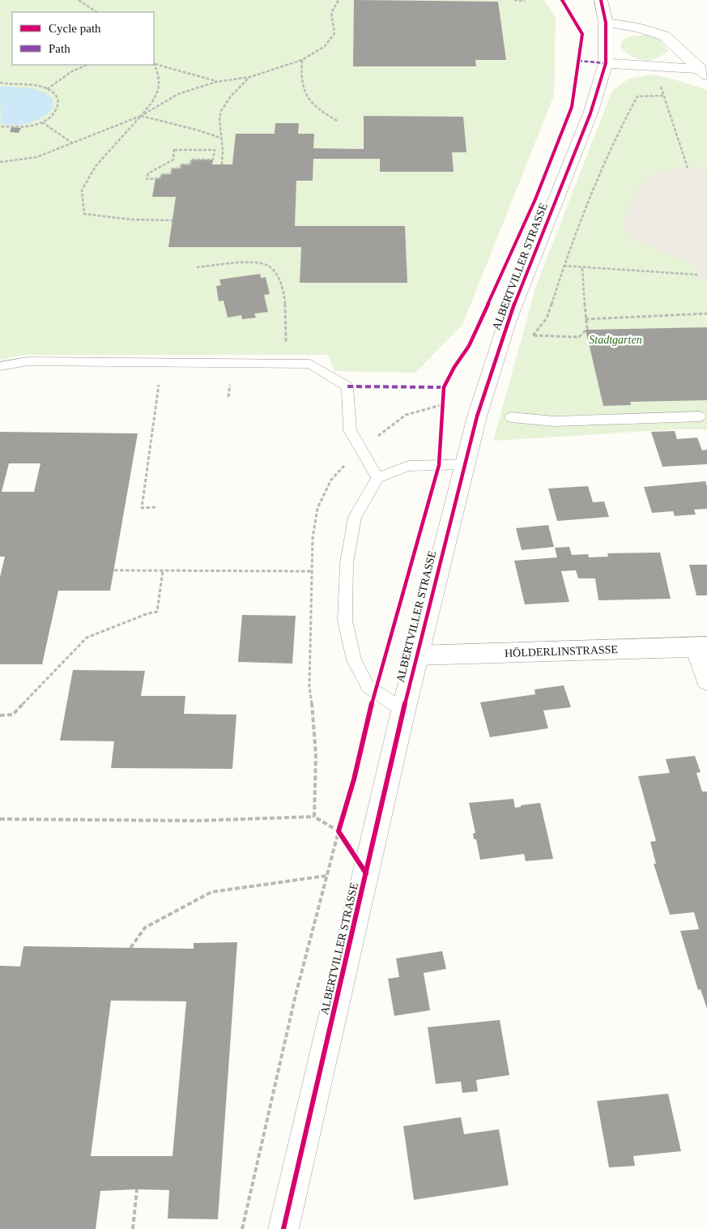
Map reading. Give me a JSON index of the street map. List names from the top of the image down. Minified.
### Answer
{"streets":{"street":["ALBERTVILLER STRASSE","HÖLDERLINSTRASSE"]},"crossings":[["ALBERTVILLER STRASSE","HÖLDERLINSTRASSE"]],"parks":["Stadtgarten"],"legend":["Cycle path","Path"]}
